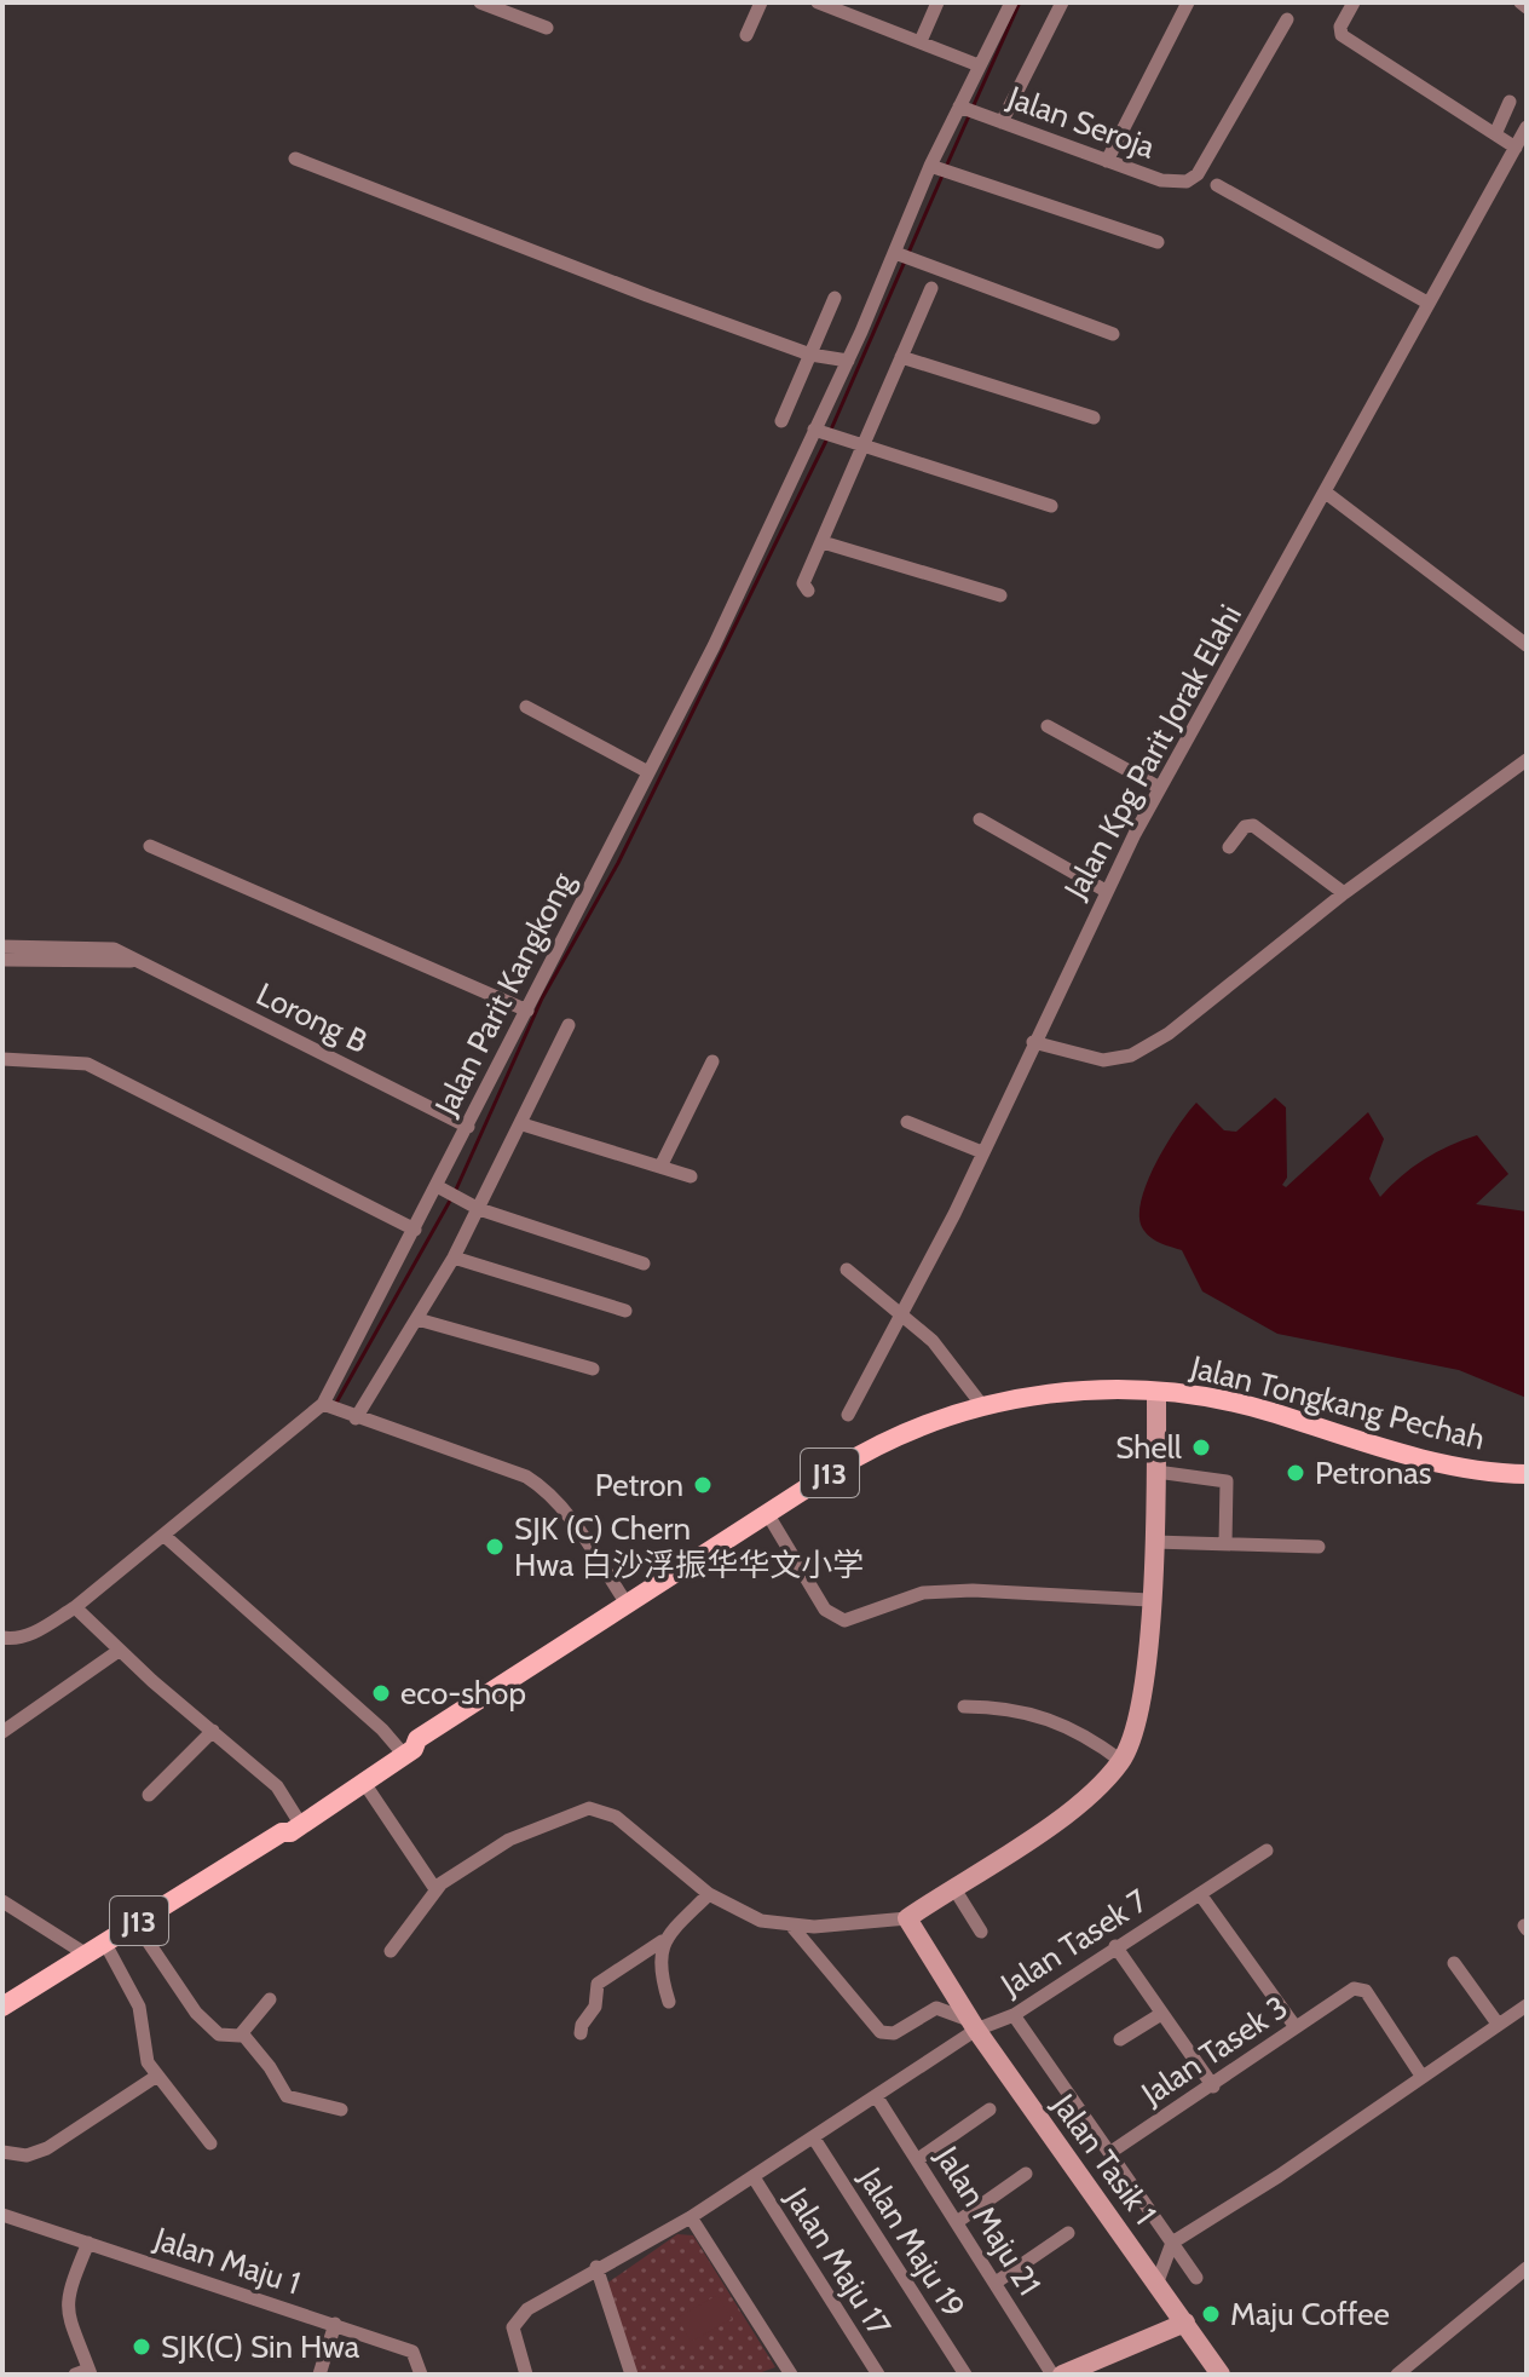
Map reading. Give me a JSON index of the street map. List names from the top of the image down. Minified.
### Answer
{"streets":{"main road":["Jalan Tongkang Pechah","J13"],"street":["Jalan Seroja","Jalan Kpg Parit Jorak Elahi","Jalan Parit Kangkong","Lorong B","Jalan Tasek 7","Jalan Tasek 3","Jalan Tasik 1","Jalan Maju 21","Jalan Maju 19","Jalan Maju 1","Jalan Maju 17"]},"crossings":[["Jalan Seroja","Jalan Parit Kangkong"],["Jalan Parit Kangkong","Lorong B"],["Jalan Tasek 7","Jalan Tasik 1"],["Jalan Tasek 7","Jalan Maju 21"],["Jalan Tasek 7","Jalan Maju 19"],["Jalan Tasek 7","Jalan Maju 17"]],"places":["Shell","Petronas","Petron","SJK (C) Chern Hwa 白沙浮振华华文小学","eco-shop","Maju Coffee","SJK(C) Sin Hwa"]}
